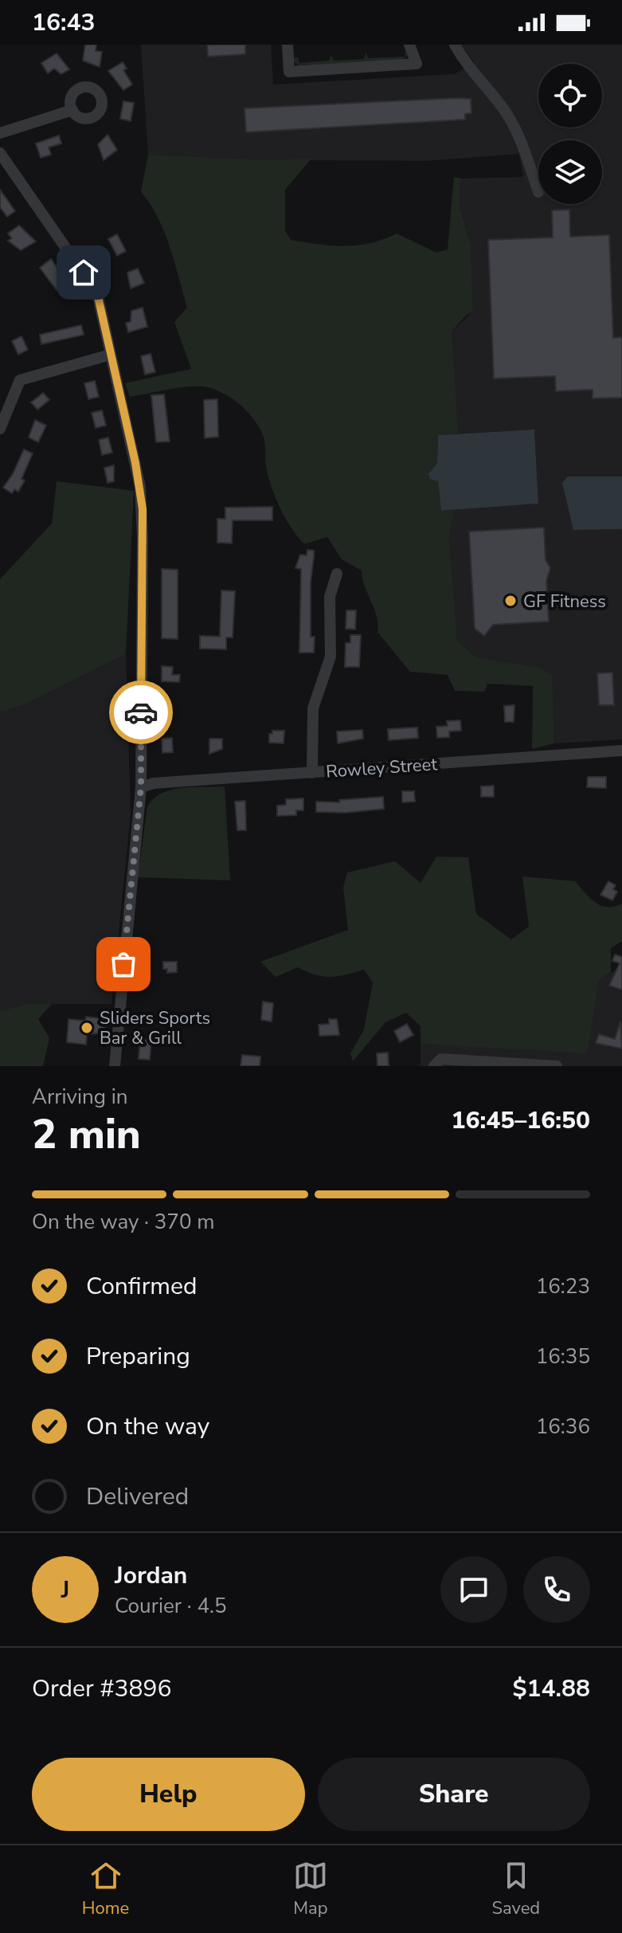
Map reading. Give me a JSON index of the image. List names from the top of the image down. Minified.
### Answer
{"streets":{"street":["Rowley Street"]},"places":["GF Fitness","Sliders Sports Bar & Grill"],"page":{"status":"16:43","heading":["2 min","Arriving in","16:45–16:50"],"panel":["Jordan","Courier · 4.5","Order #3896","$14.88"],"bar":"On the way · 370 m","list":[["Confirmed","16:23"],["Preparing","16:35"],["On the way","16:36"],"Delivered"],"round":"J","buttons":["Help","Share"],"tabs":["Home","Map","Saved"]}}
